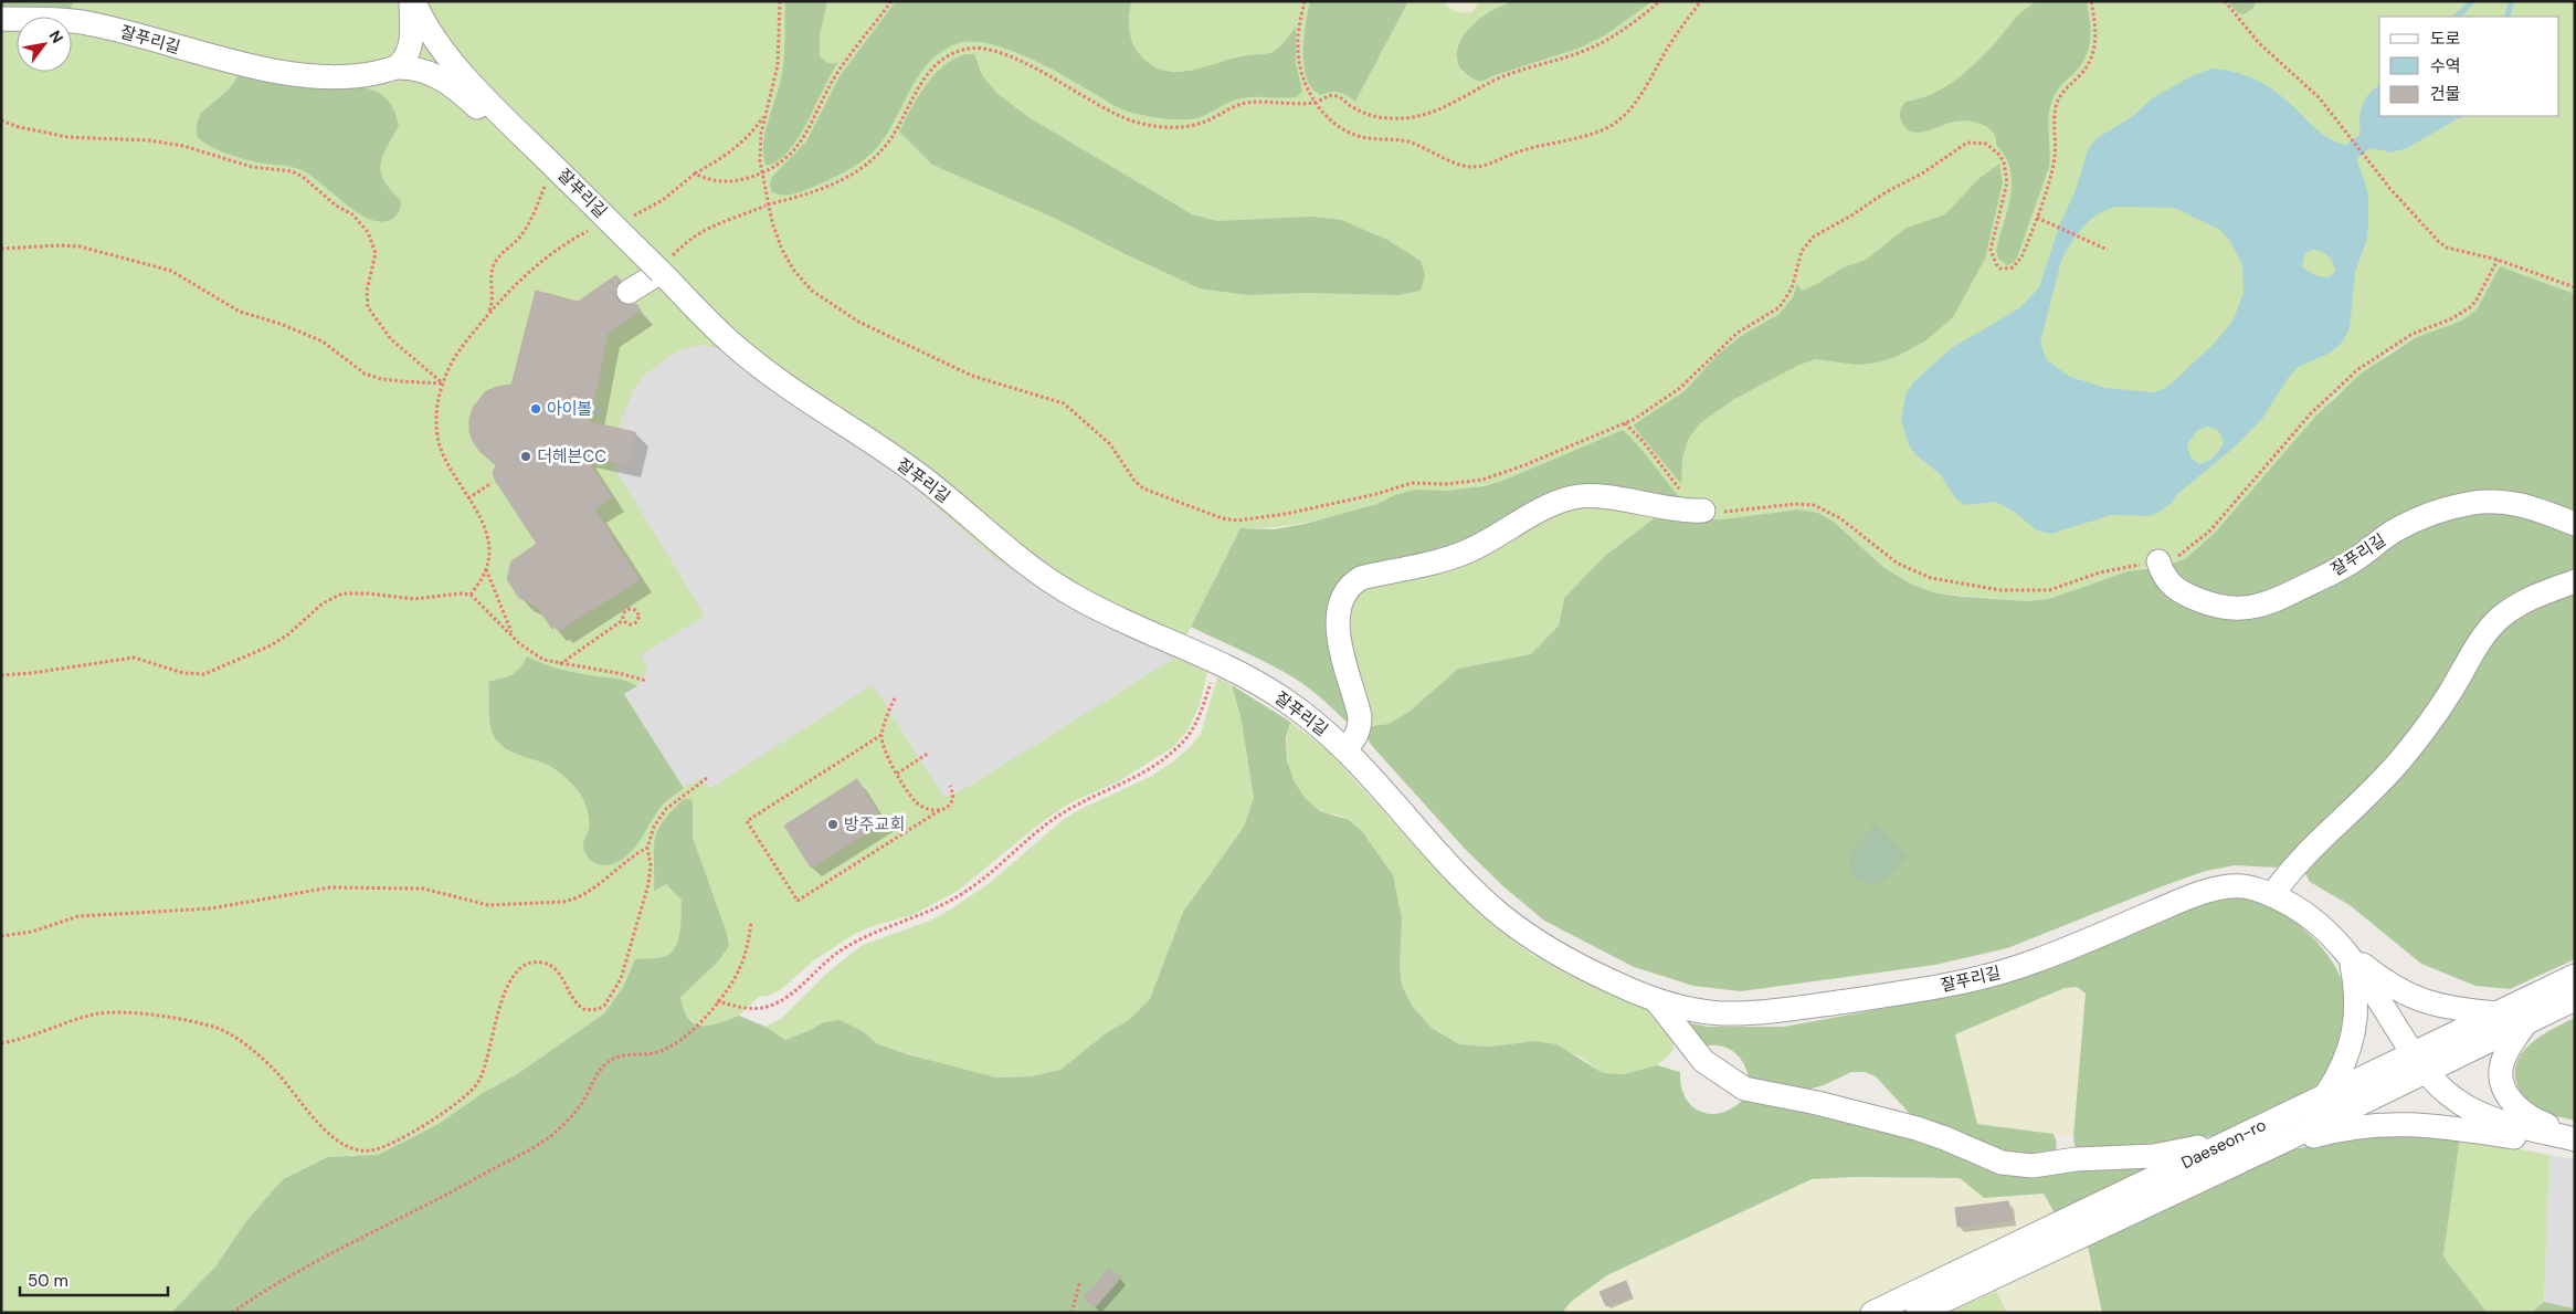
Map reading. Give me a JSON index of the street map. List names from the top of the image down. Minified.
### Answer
{"streets":{"street":["잘푸리길","Daeseon-ro"]},"crossings":[["잘푸리길","Daeseon-ro"]],"places":["아이볼","더헤븐CC","방주교회"],"legend":["도로","수역","건물"],"scale_bar":"50 m","north":"top right"}
